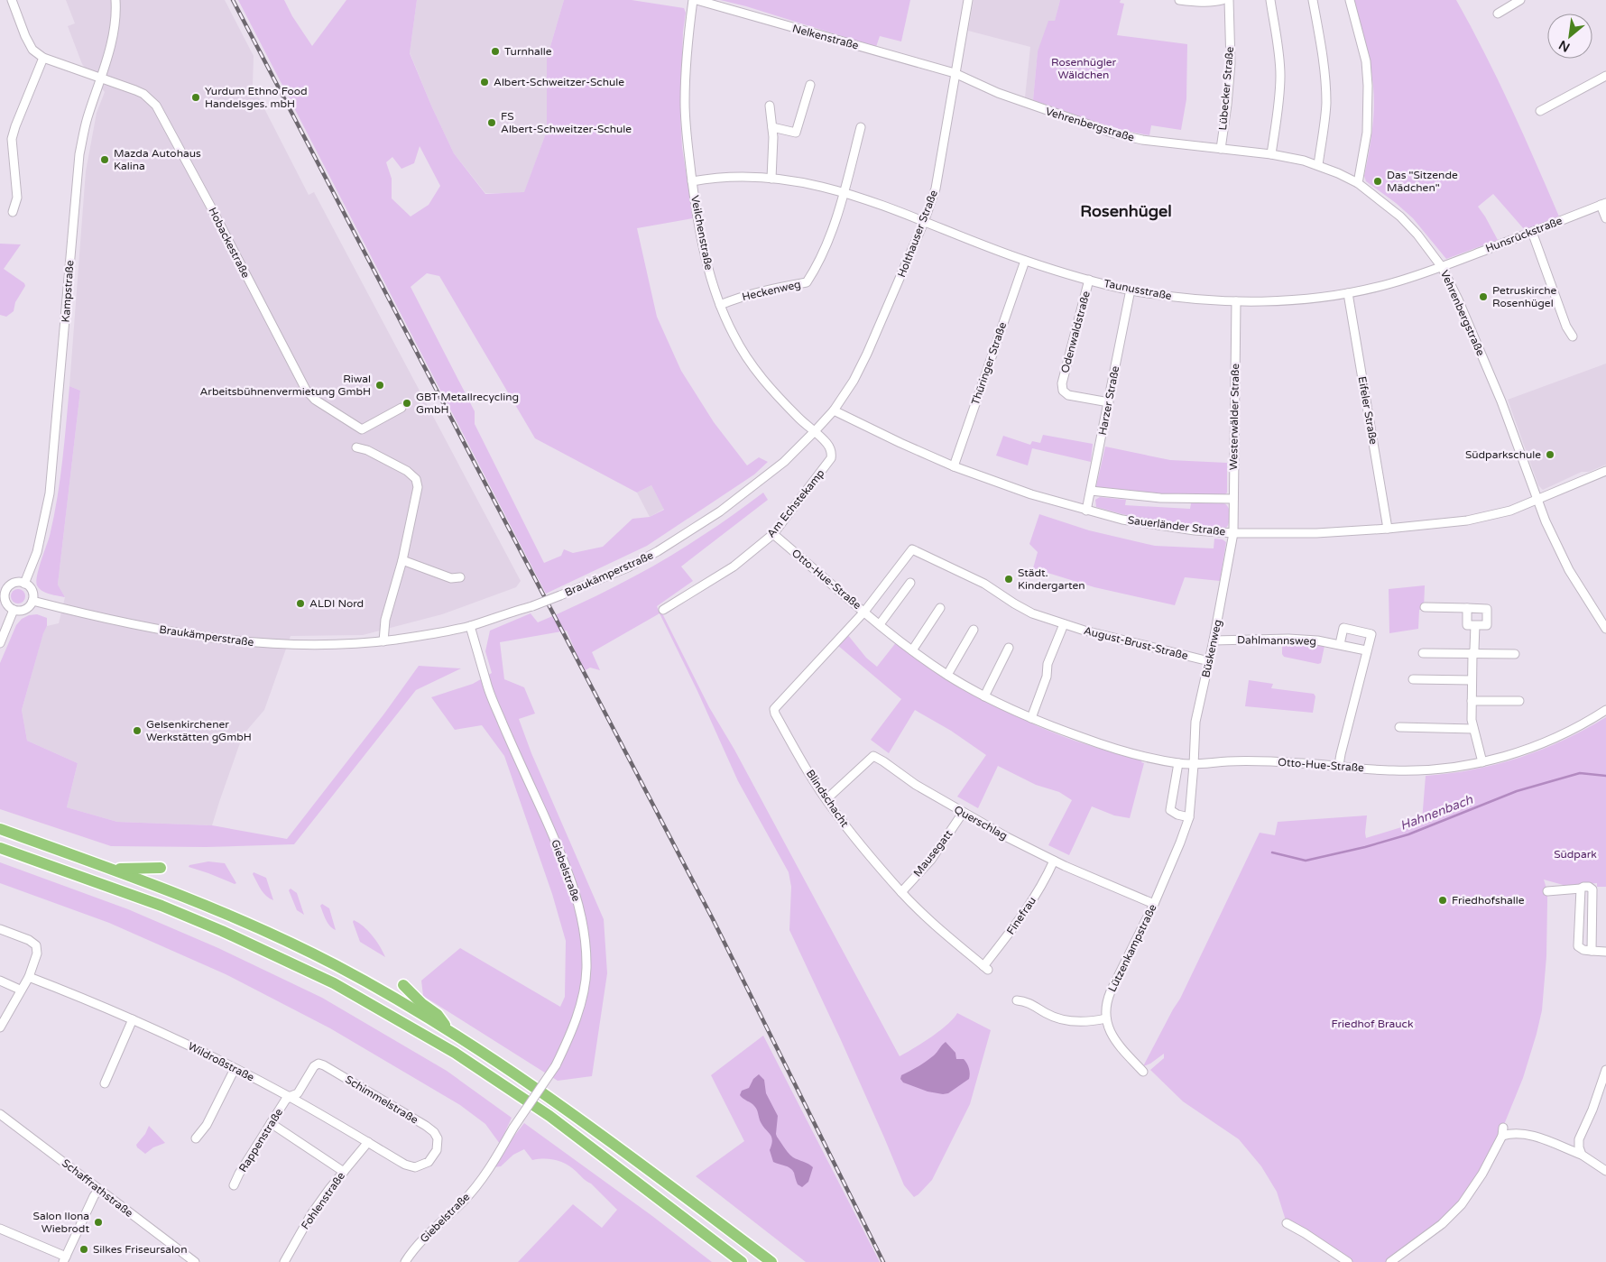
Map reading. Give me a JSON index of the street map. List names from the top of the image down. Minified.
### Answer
{"streets":{"street":["Nelkenstraße","Lübecker Straße","Vehrenbergstraße","Veilchenstraße","Holthauser Straße","Hunsrückstraße","Hobackestraße","Taunusstraße","Heckenweg","Kampstraße","Odenwaldstraße","Thüringer Straße","Harzer Straße","Eifeler Straße","Westerwälder Straße","Am Echstekamp","Sauerländer Straße","Braukämperstraße","Otto-Hue-Straße","Dahlmannsweg","August-Brust-Straße","Büskenweg","Blindschacht","Querschlag","Mausegatt","Giebelstraße","Finefrau","Lützenkampstraße","Wildroßstraße","Schimmelstraße","Rappenstraße","Schaffrathstraße","Fohlenstraße"]},"crossings":[["Nelkenstraße","Vehrenbergstraße"],["Nelkenstraße","Holthauser Straße"],["Lübecker Straße","Vehrenbergstraße"],["Vehrenbergstraße","Holthauser Straße"],["Vehrenbergstraße","Hunsrückstraße"],["Vehrenbergstraße","Taunusstraße"],["Vehrenbergstraße","Sauerländer Straße"],["Veilchenstraße","Taunusstraße"],["Veilchenstraße","Heckenweg"],["Veilchenstraße","Am Echstekamp"],["Veilchenstraße","Braukämperstraße"],["Holthauser Straße","Taunusstraße"],["Holthauser Straße","Sauerländer Straße"],["Holthauser Straße","Braukämperstraße"],["Hunsrückstraße","Taunusstraße"],["Hobackestraße","Kampstraße"],["Taunusstraße","Heckenweg"],["Taunusstraße","Odenwaldstraße"],["Taunusstraße","Thüringer Straße"],["Taunusstraße","Harzer Straße"],["Taunusstraße","Eifeler Straße"],["Taunusstraße","Westerwälder Straße"],["Kampstraße","Braukämperstraße"],["Odenwaldstraße","Harzer Straße"],["Thüringer Straße","Sauerländer Straße"],["Harzer Straße","Sauerländer Straße"],["Eifeler Straße","Sauerländer Straße"],["Westerwälder Straße","Sauerländer Straße"],["Westerwälder Straße","Büskenweg"],["Am Echstekamp","Braukämperstraße"],["Am Echstekamp","Otto-Hue-Straße"],["Sauerländer Straße","Büskenweg"],["Braukämperstraße","Giebelstraße"],["Otto-Hue-Straße","August-Brust-Straße"],["Otto-Hue-Straße","Büskenweg"],["Otto-Hue-Straße","Blindschacht"],["Otto-Hue-Straße","Lützenkampstraße"],["Dahlmannsweg","Büskenweg"],["August-Brust-Straße","Büskenweg"],["August-Brust-Straße","Blindschacht"],["Büskenweg","Lützenkampstraße"],["Blindschacht","Querschlag"],["Blindschacht","Mausegatt"],["Blindschacht","Finefrau"],["Querschlag","Mausegatt"],["Querschlag","Finefrau"],["Querschlag","Lützenkampstraße"],["Wildroßstraße","Schimmelstraße"],["Wildroßstraße","Rappenstraße"],["Wildroßstraße","Fohlenstraße"],["Schimmelstraße","Rappenstraße"]],"districts":["Rosenhügel"],"water":["Hahnenbach"],"parks":["Rosenhügler Wäldchen","Südpark","Friedhof Brauck"],"places":["Turnhalle","Albert-Schweitzer-Schule","Yurdum Ethno Food Handelsges. mbH","FS Albert-Schweitzer-Schule","Mazda Autohaus Kalina","Das \"Sitzende Mädchen\"","Petruskirche Rosenhügel","Riwal Arbeitsbühnenvermietung GmbH","GBT Metallrecycling GmbH","Südparkschule","Städt. Kindergarten","ALDI Nord","Gelsenkirchener Werkstätten gGmbH","Friedhofshalle","Salon Ilona Wiebrodt","Silkes Friseursalon"],"north":"bottom left"}
